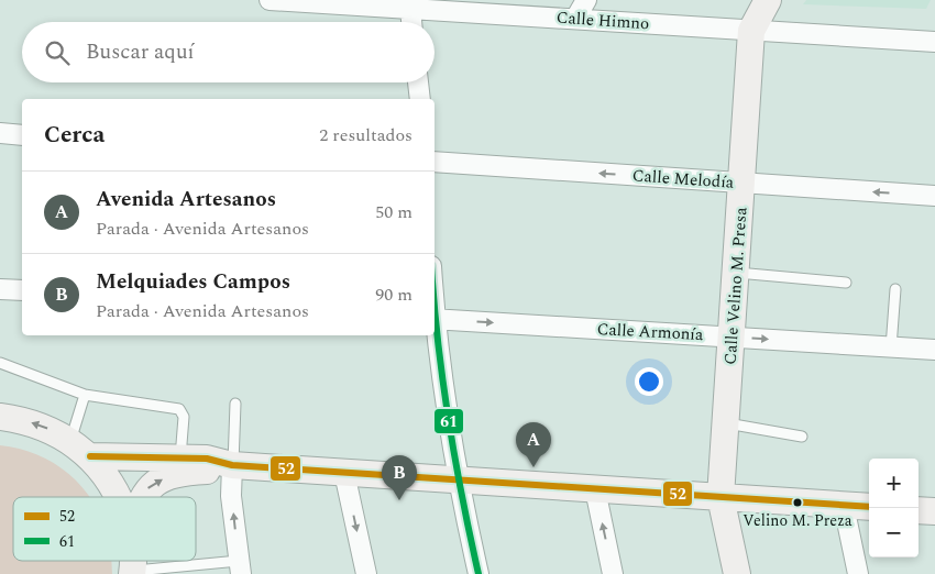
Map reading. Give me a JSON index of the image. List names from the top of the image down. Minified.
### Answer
{"streets":{"street":["Calle Himno","Calle Melodía","Calle Velino M. Presa","Calle Armonía"]},"crossings":[["Calle Himno","Calle Velino M. Presa"],["Calle Melodía","Calle Velino M. Presa"],["Calle Velino M. Presa","Calle Armonía"]],"one_way":["Calle Melodía"],"places":["Velino M. Preza"],"lines":["transit line 61","transit line 52"],"legend":["52","61"],"page":{"search":"Buscar aquí","heading":["Cerca","2 resultados"],"list":[{"mark":"A","name":"Avenida Artesanos","note":"Parada · Avenida Artesanos","value":"50 m"},{"mark":"B","name":"Melquiades Campos","note":"Parada · Avenida Artesanos","value":"90 m"}],"pins":["A","B"],"map_buttons":["+","−"]}}
